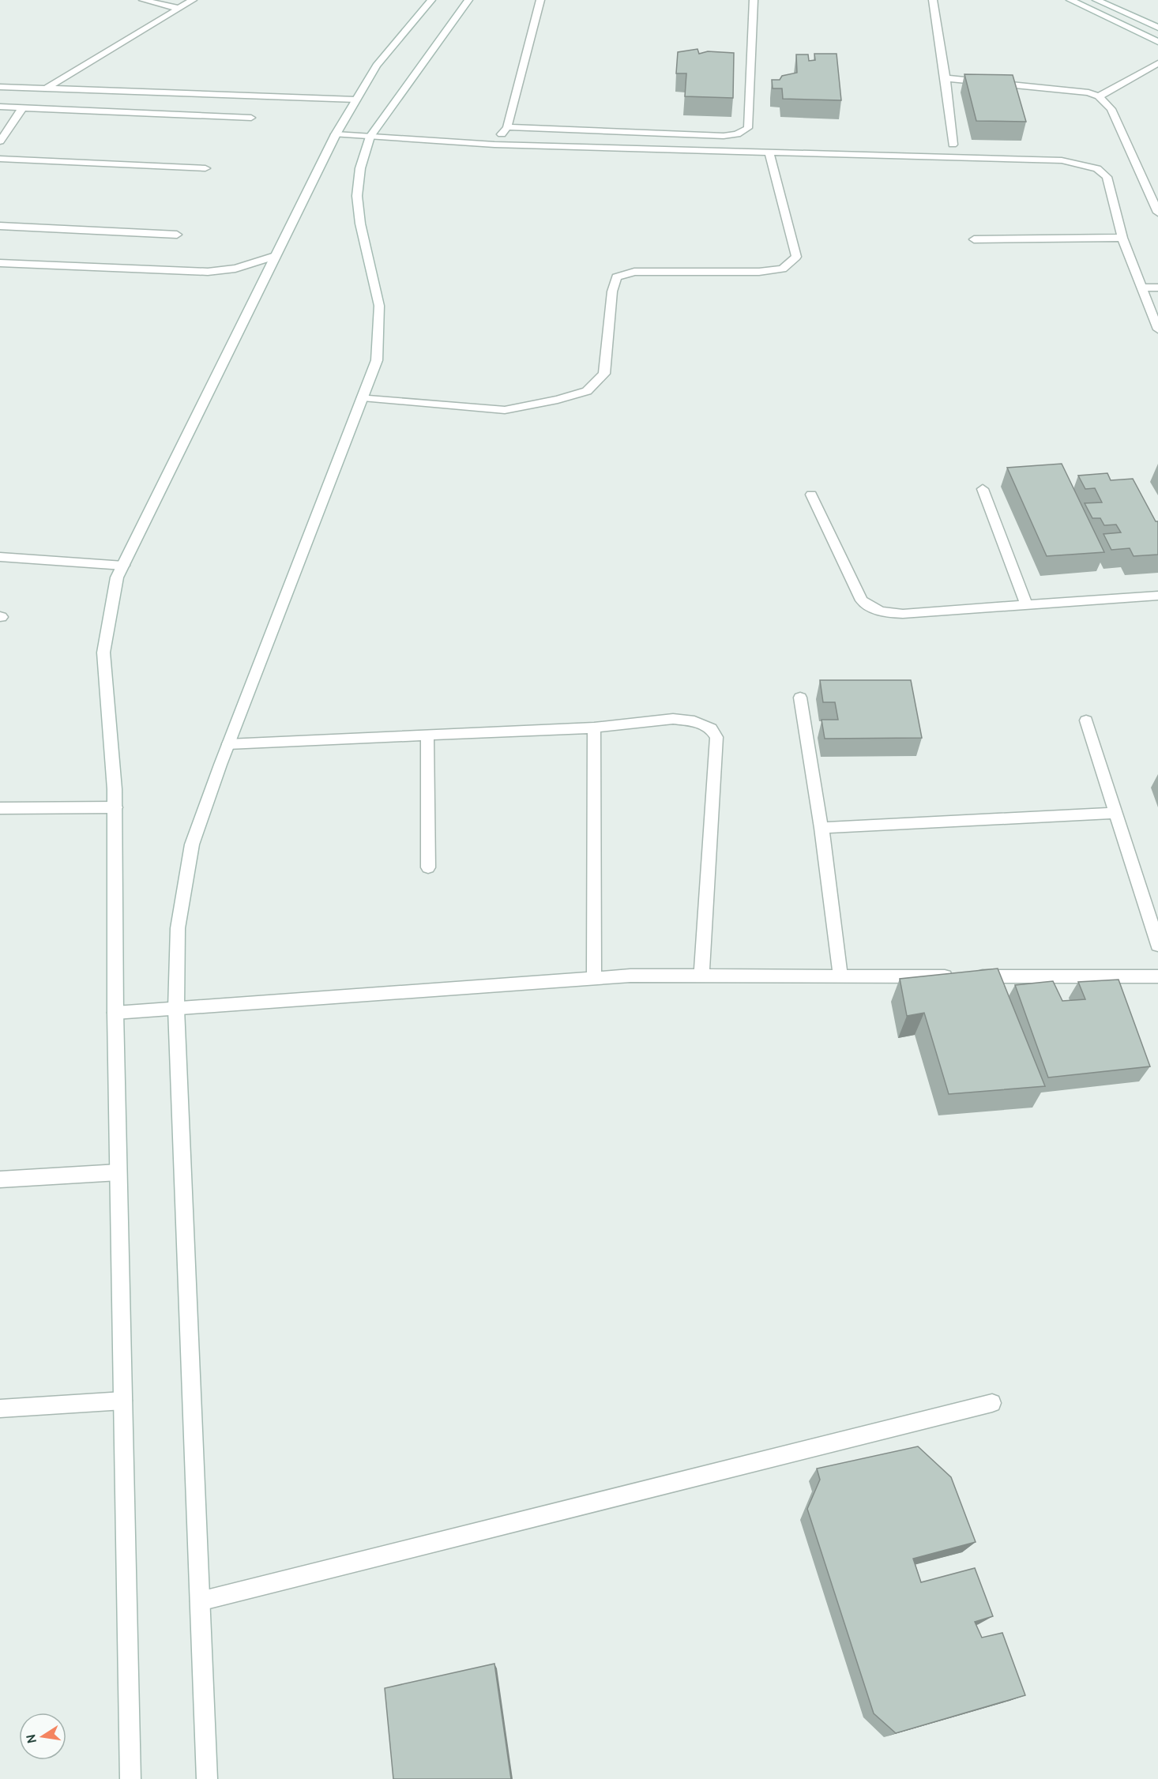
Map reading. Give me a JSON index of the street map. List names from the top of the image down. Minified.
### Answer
{"north":"left"}
